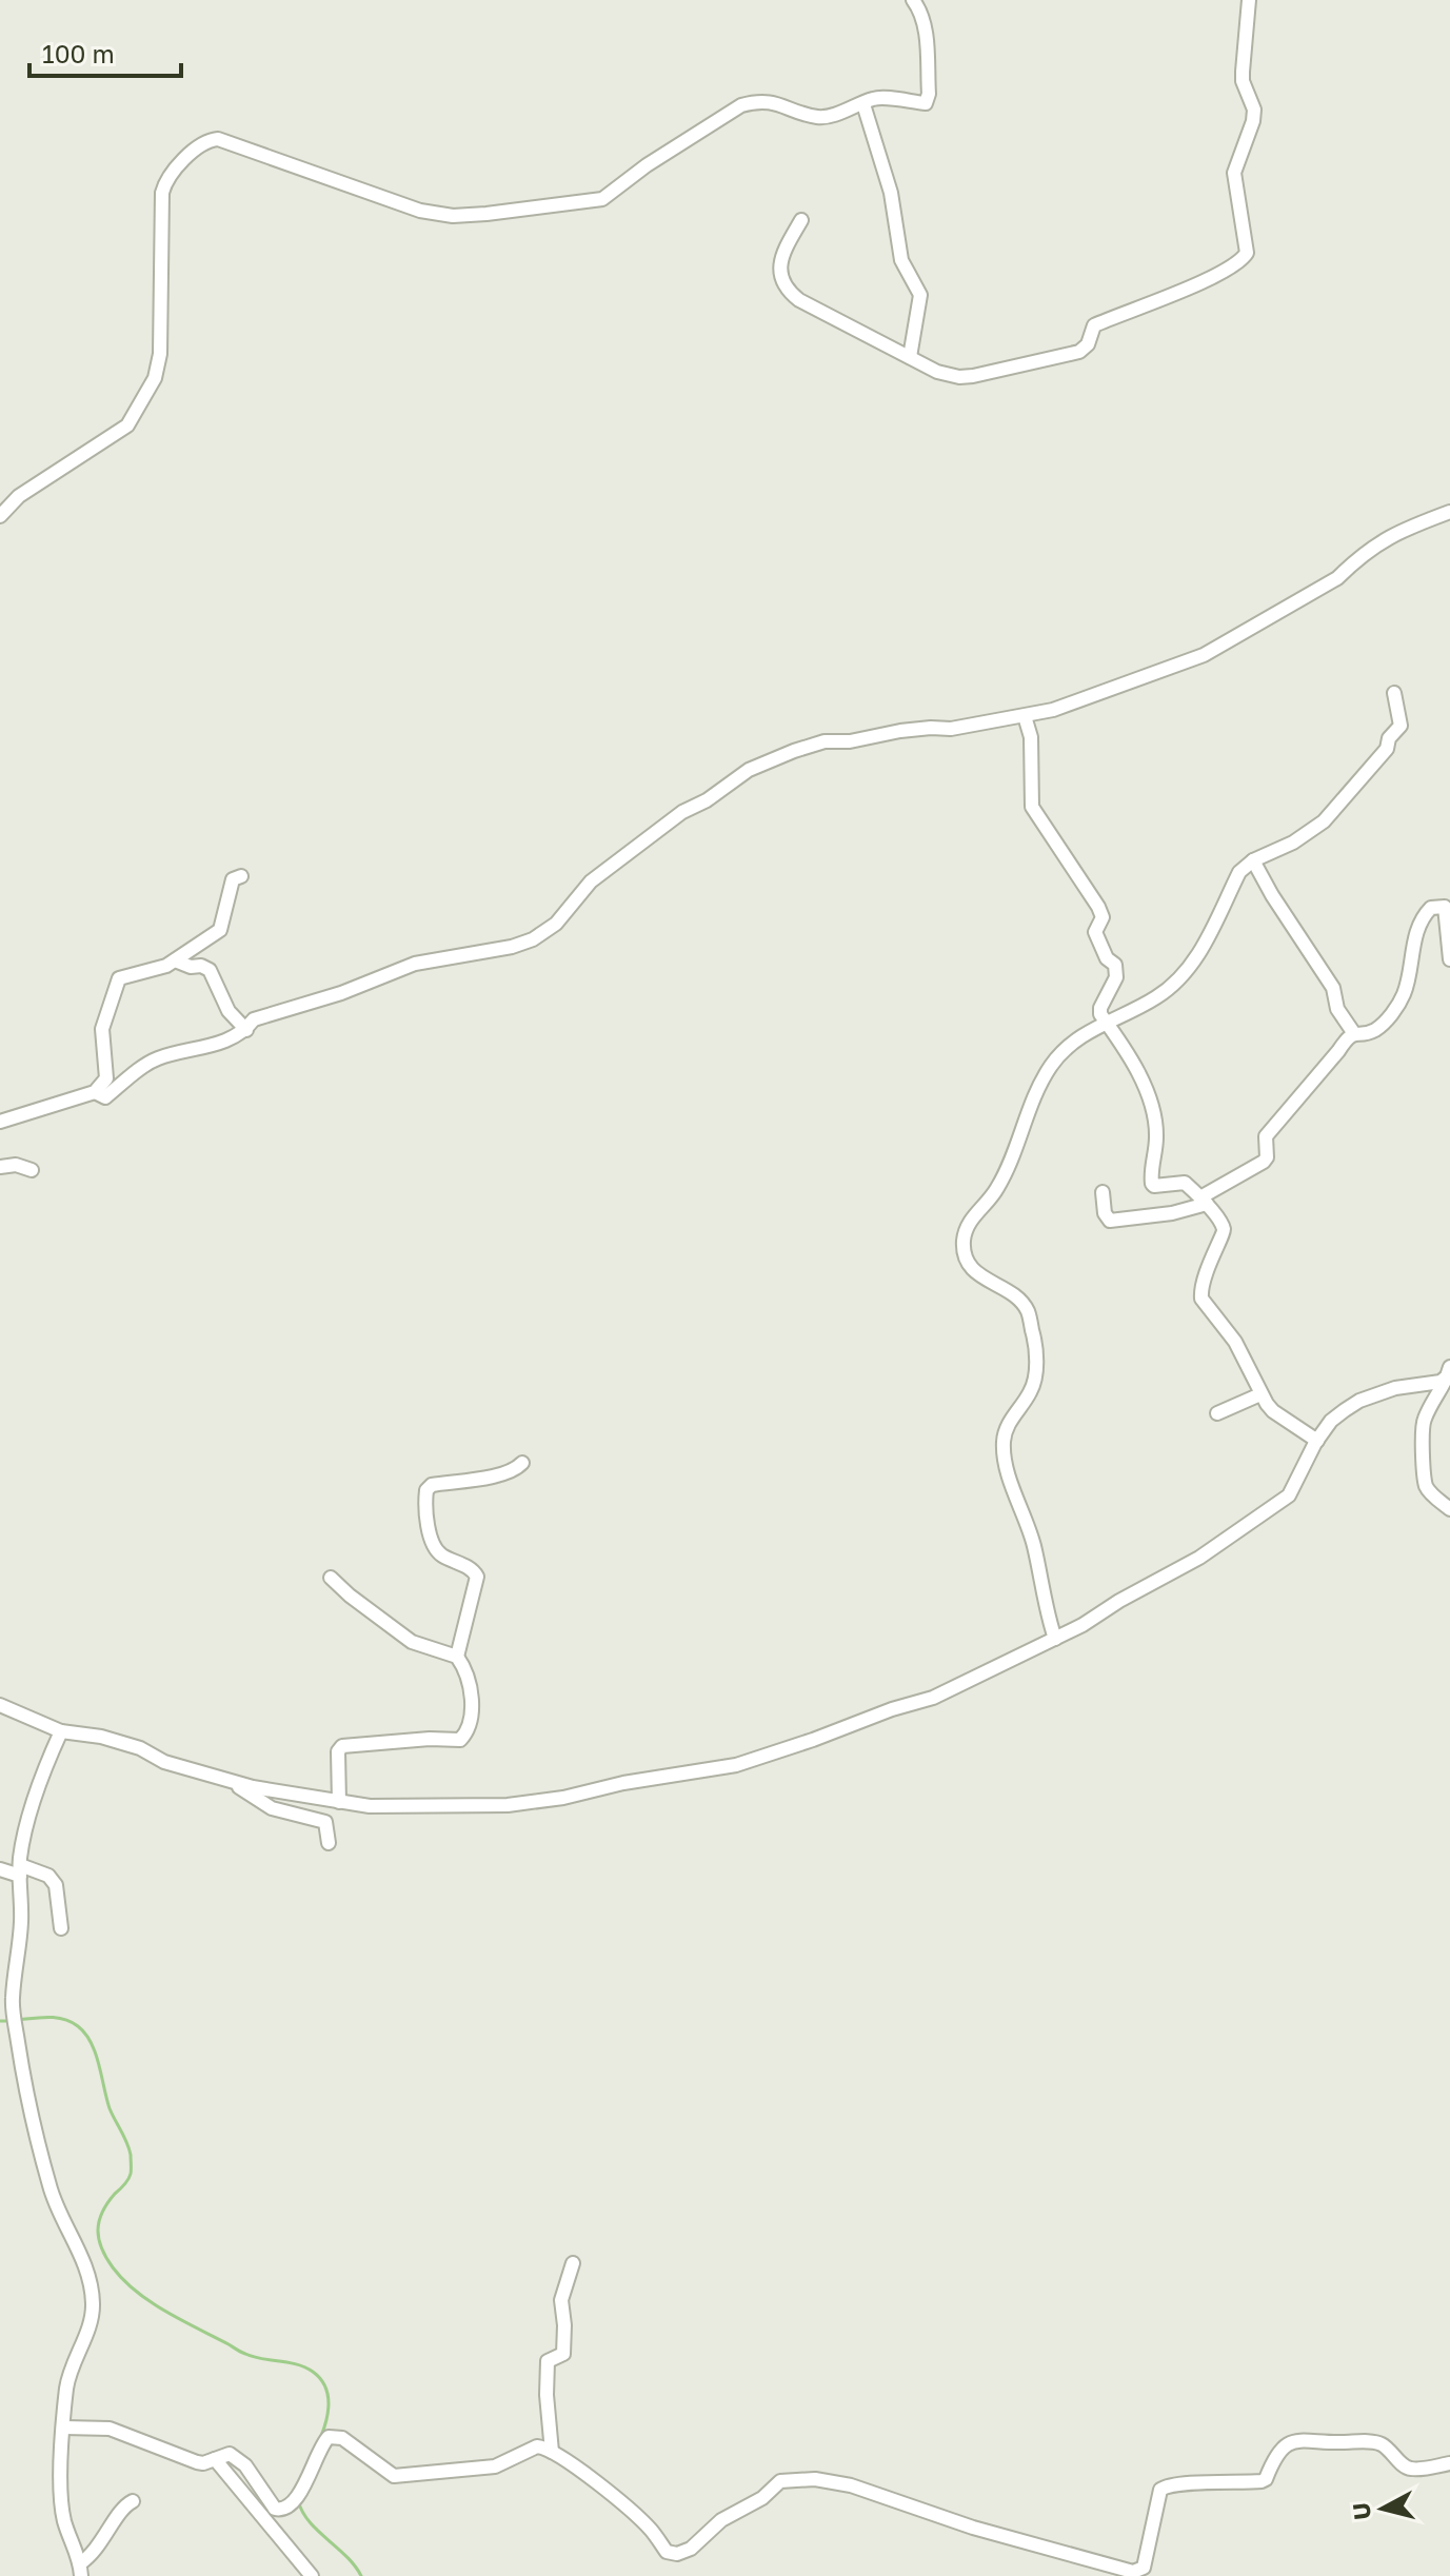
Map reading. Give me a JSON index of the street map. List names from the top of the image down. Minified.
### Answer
{"scale_bar":"100 m","north":"left"}
